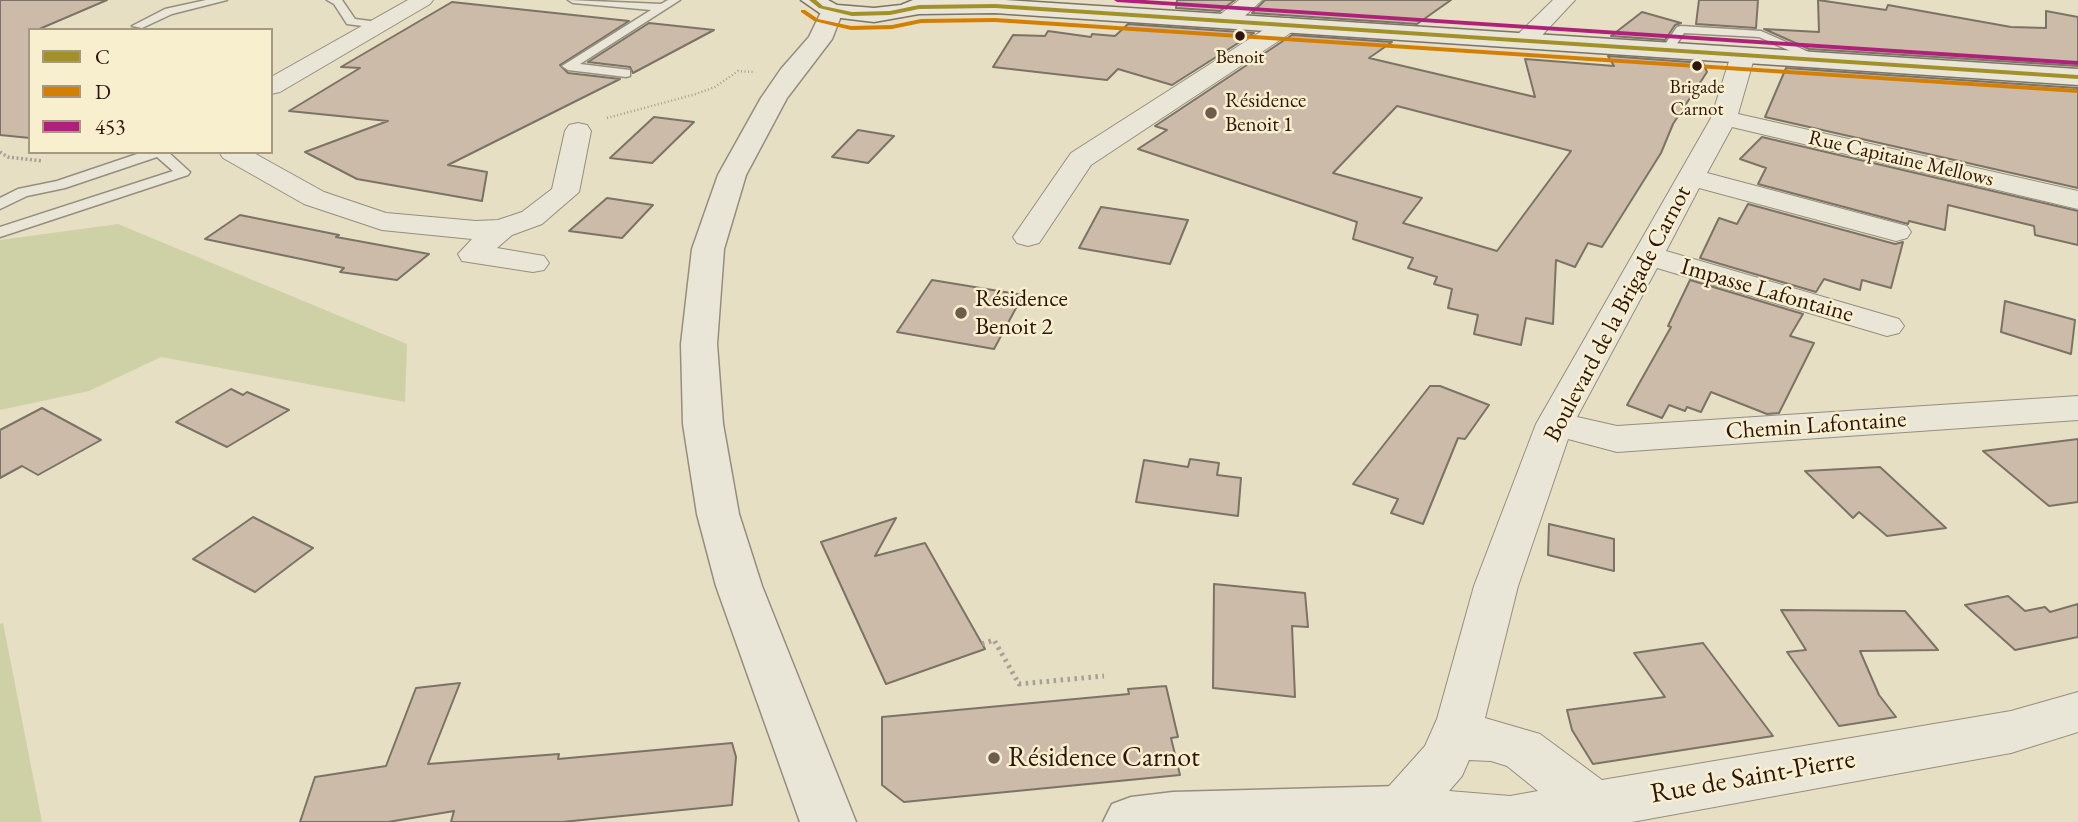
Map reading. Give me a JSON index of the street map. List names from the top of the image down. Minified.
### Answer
{"streets":{"main road":["Rue de Saint-Pierre"],"street":["Rue Capitaine Mellows","Impasse Lafontaine","Boulevard de la Brigade Carnot","Chemin Lafontaine"]},"crossings":[["Rue Capitaine Mellows","Boulevard de la Brigade Carnot"],["Impasse Lafontaine","Boulevard de la Brigade Carnot"],["Boulevard de la Brigade Carnot","Chemin Lafontaine"],["Boulevard de la Brigade Carnot","Rue de Saint-Pierre"]],"places":["Benoit","Brigade Carnot","Résidence Benoit 1","Résidence Benoit 2","Résidence Carnot"],"lines":["transit line C","transit line 453","transit line D"],"legend":["C","D","453"]}
